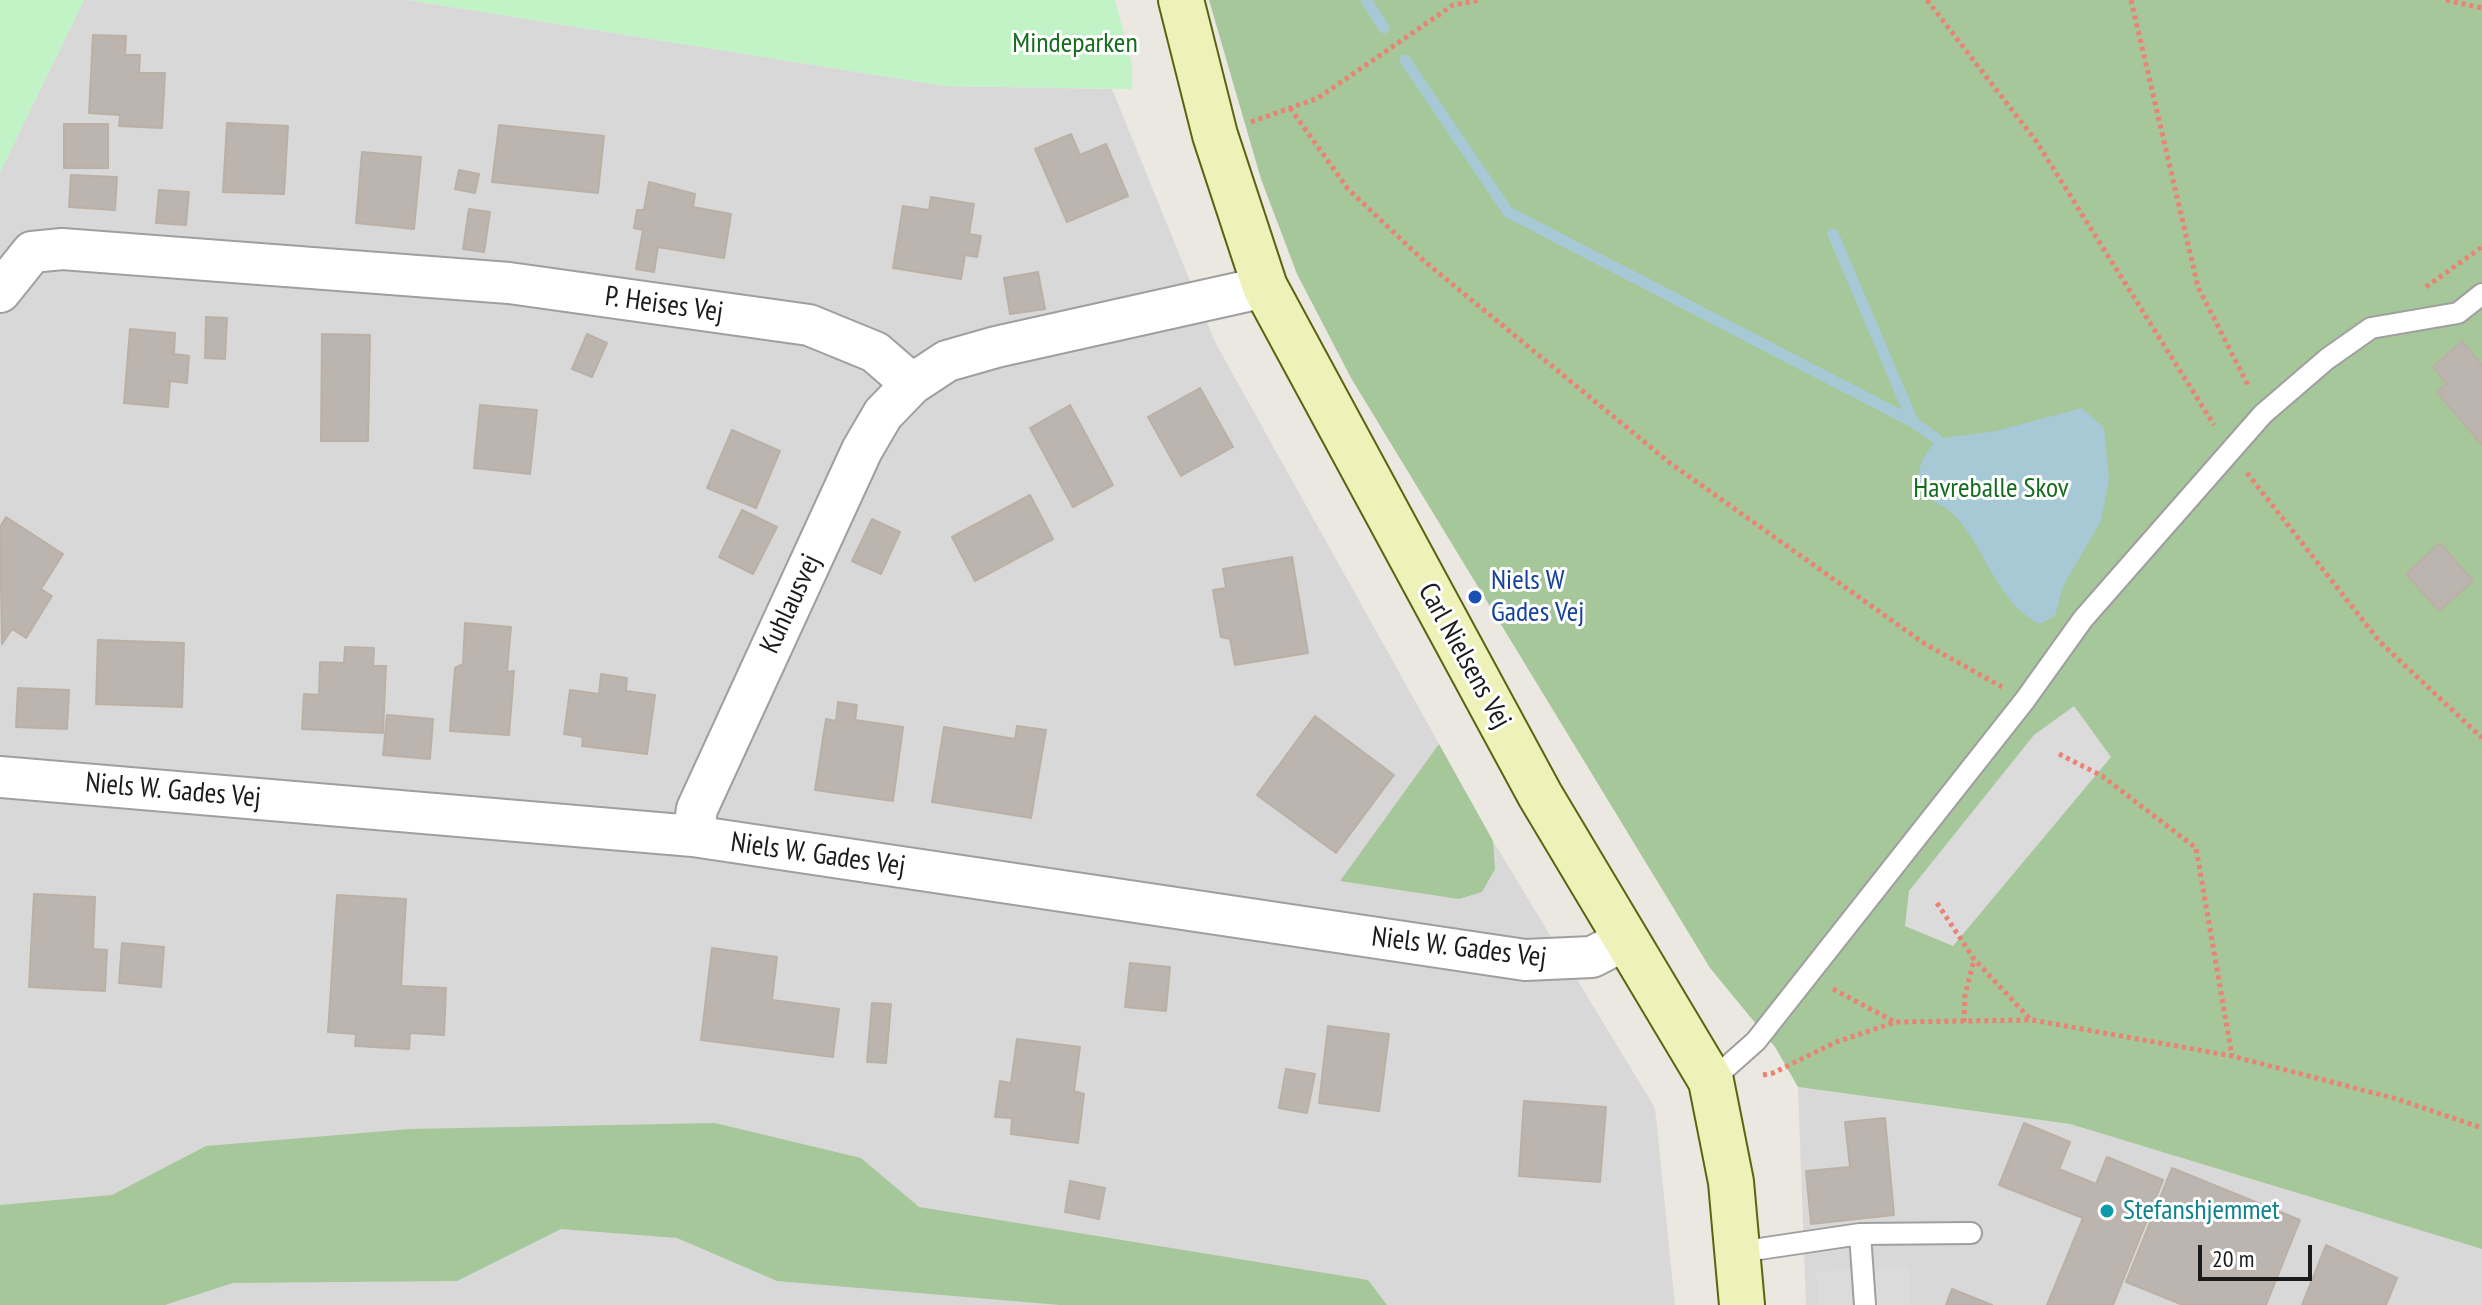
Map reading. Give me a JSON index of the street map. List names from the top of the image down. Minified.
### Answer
{"streets":{"street":["P. Heises Vej","Kuhlausvej","Carl Nielsens Vej","Niels W. Gades Vej"]},"crossings":[["P. Heises Vej","Kuhlausvej"],["Kuhlausvej","Niels W. Gades Vej"],["Carl Nielsens Vej","Niels W. Gades Vej"]],"parks":["Mindeparken","Havreballe Skov"],"places":["Niels W Gades Vej","Stefanshjemmet"],"scale_bar":"20 m"}
